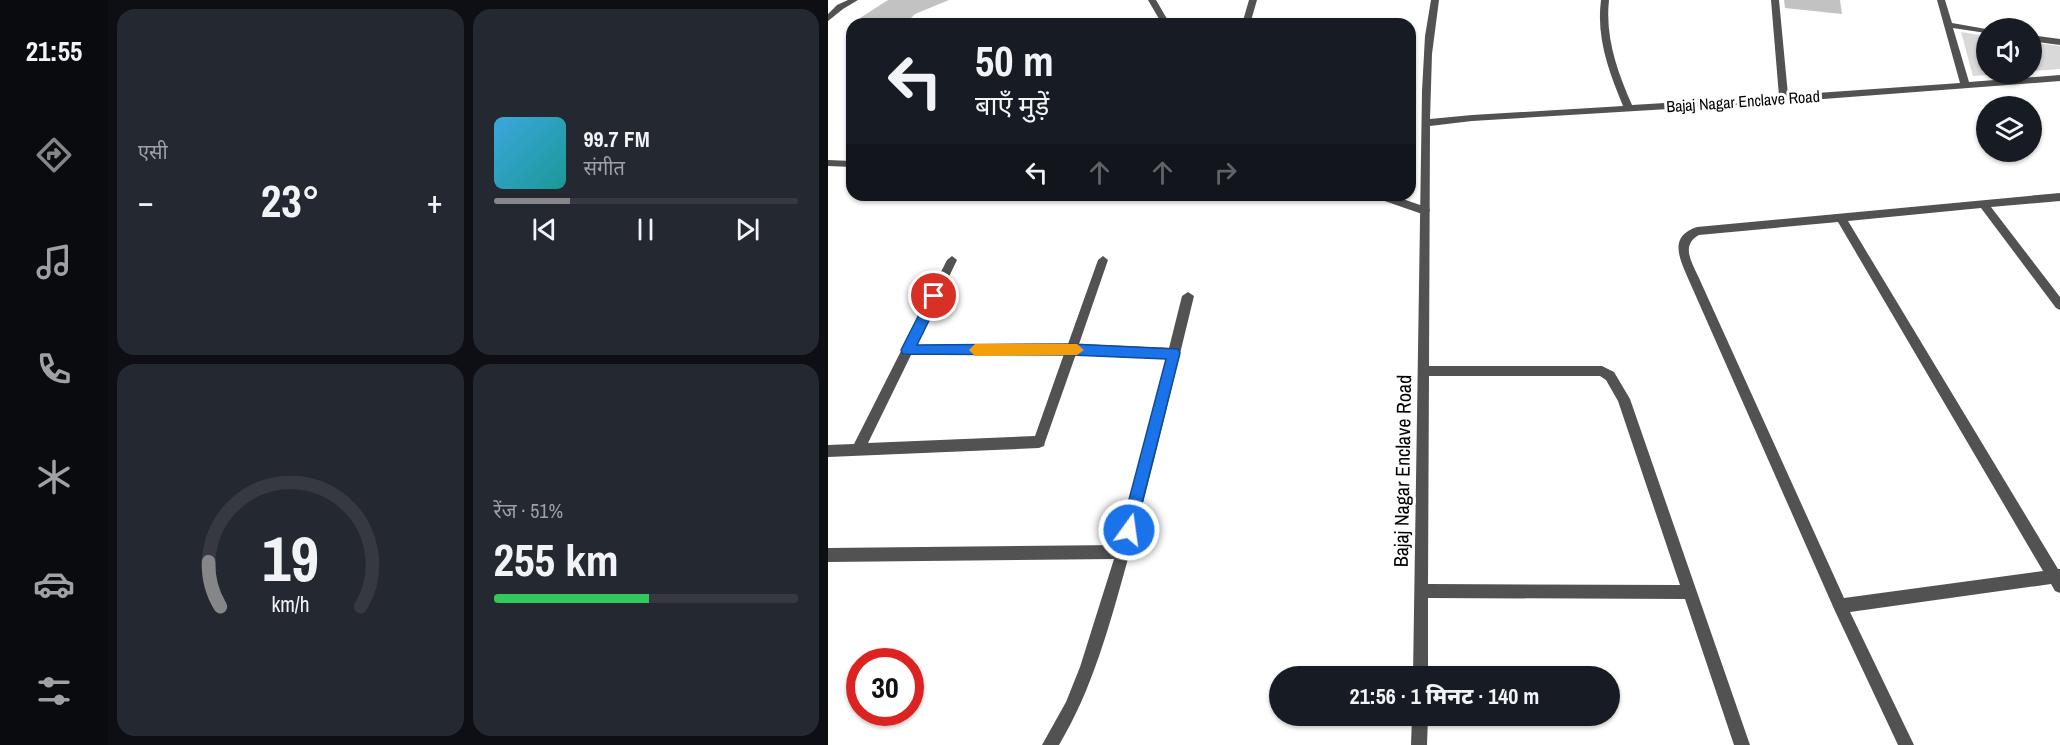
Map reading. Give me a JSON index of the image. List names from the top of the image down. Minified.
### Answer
{"streets":{"street":["Bajaj Nagar Enclave Road"]},"page":{"tabs":"21:55","tile":["एसी",["रेंज · 51%","255 km"]],"turn":["50 m","बाएँ मुड़ें"],"song":["99.7 FM","संगीत"],"heat":["−","23°","+"],"limit":"30","trip":"21:56 · 1 मिनट · 140 m","gauge":["19","km/h"]}}
